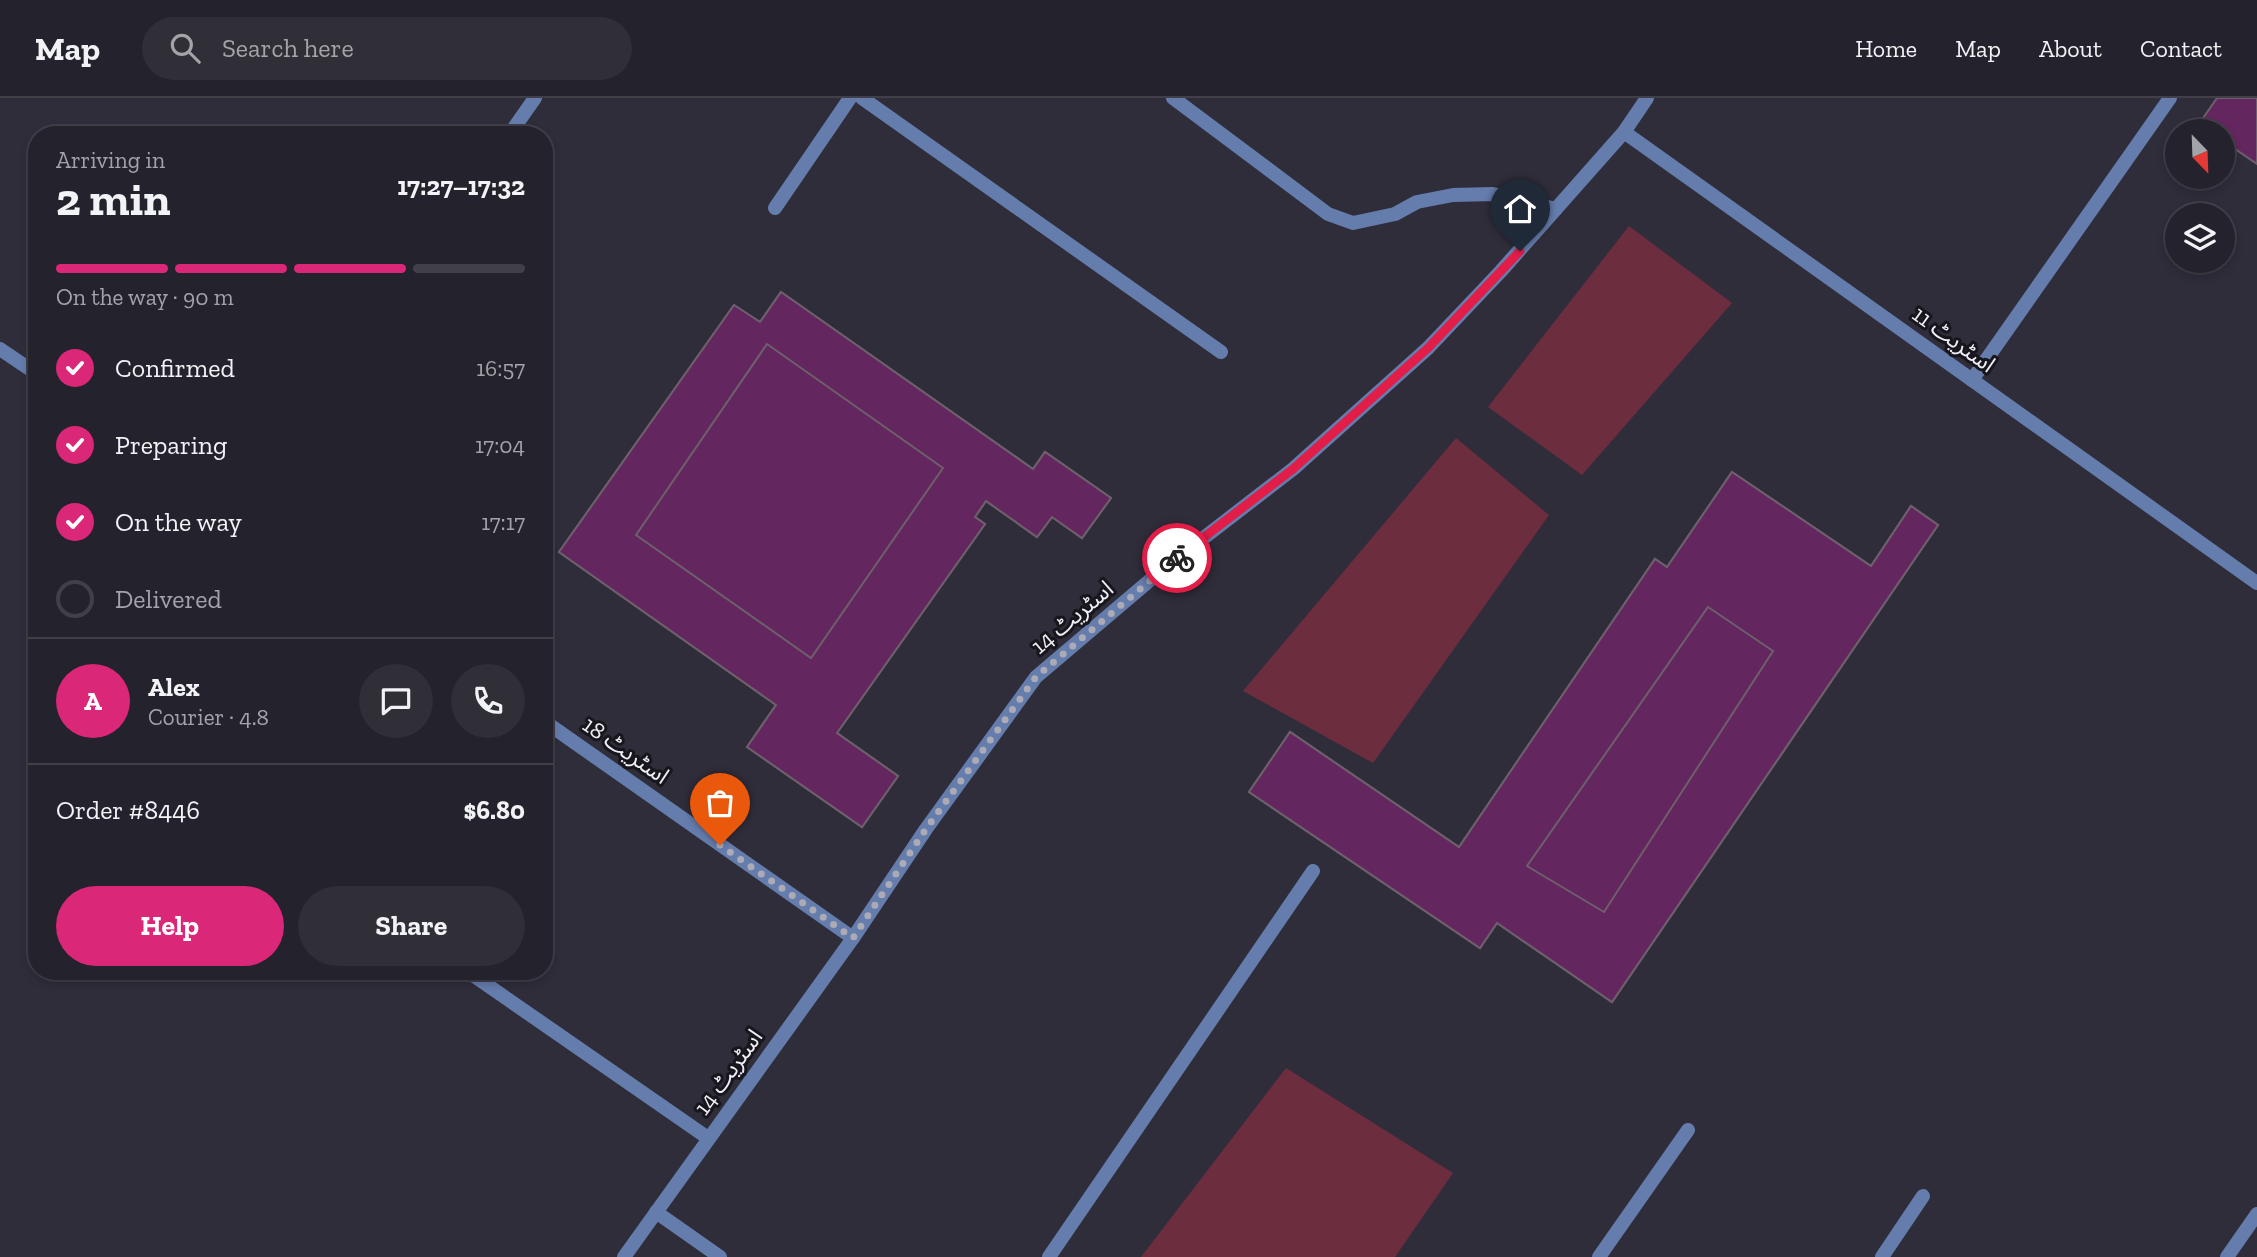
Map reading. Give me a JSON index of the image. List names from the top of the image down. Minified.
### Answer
{"streets":{"street":["اسٹریٹ 11","اسٹریٹ 14","اسٹریٹ 18"]},"crossings":[["اسٹریٹ 11","اسٹریٹ 14"],["اسٹریٹ 14","اسٹریٹ 18"]],"north":"bottom right","page":{"header":"Map","search":"Search here","nav":["Home","Map","About","Contact"],"heading":["2 min","Arriving in","17:27–17:32"],"panel":["Alex","Courier · 4.8","Order #8446","$6.80"],"bar":"On the way · 90 m","list":[["Confirmed","16:57"],["Preparing","17:04"],["On the way","17:17"],"Delivered"],"round":"A","buttons":["Help","Share"]}}
